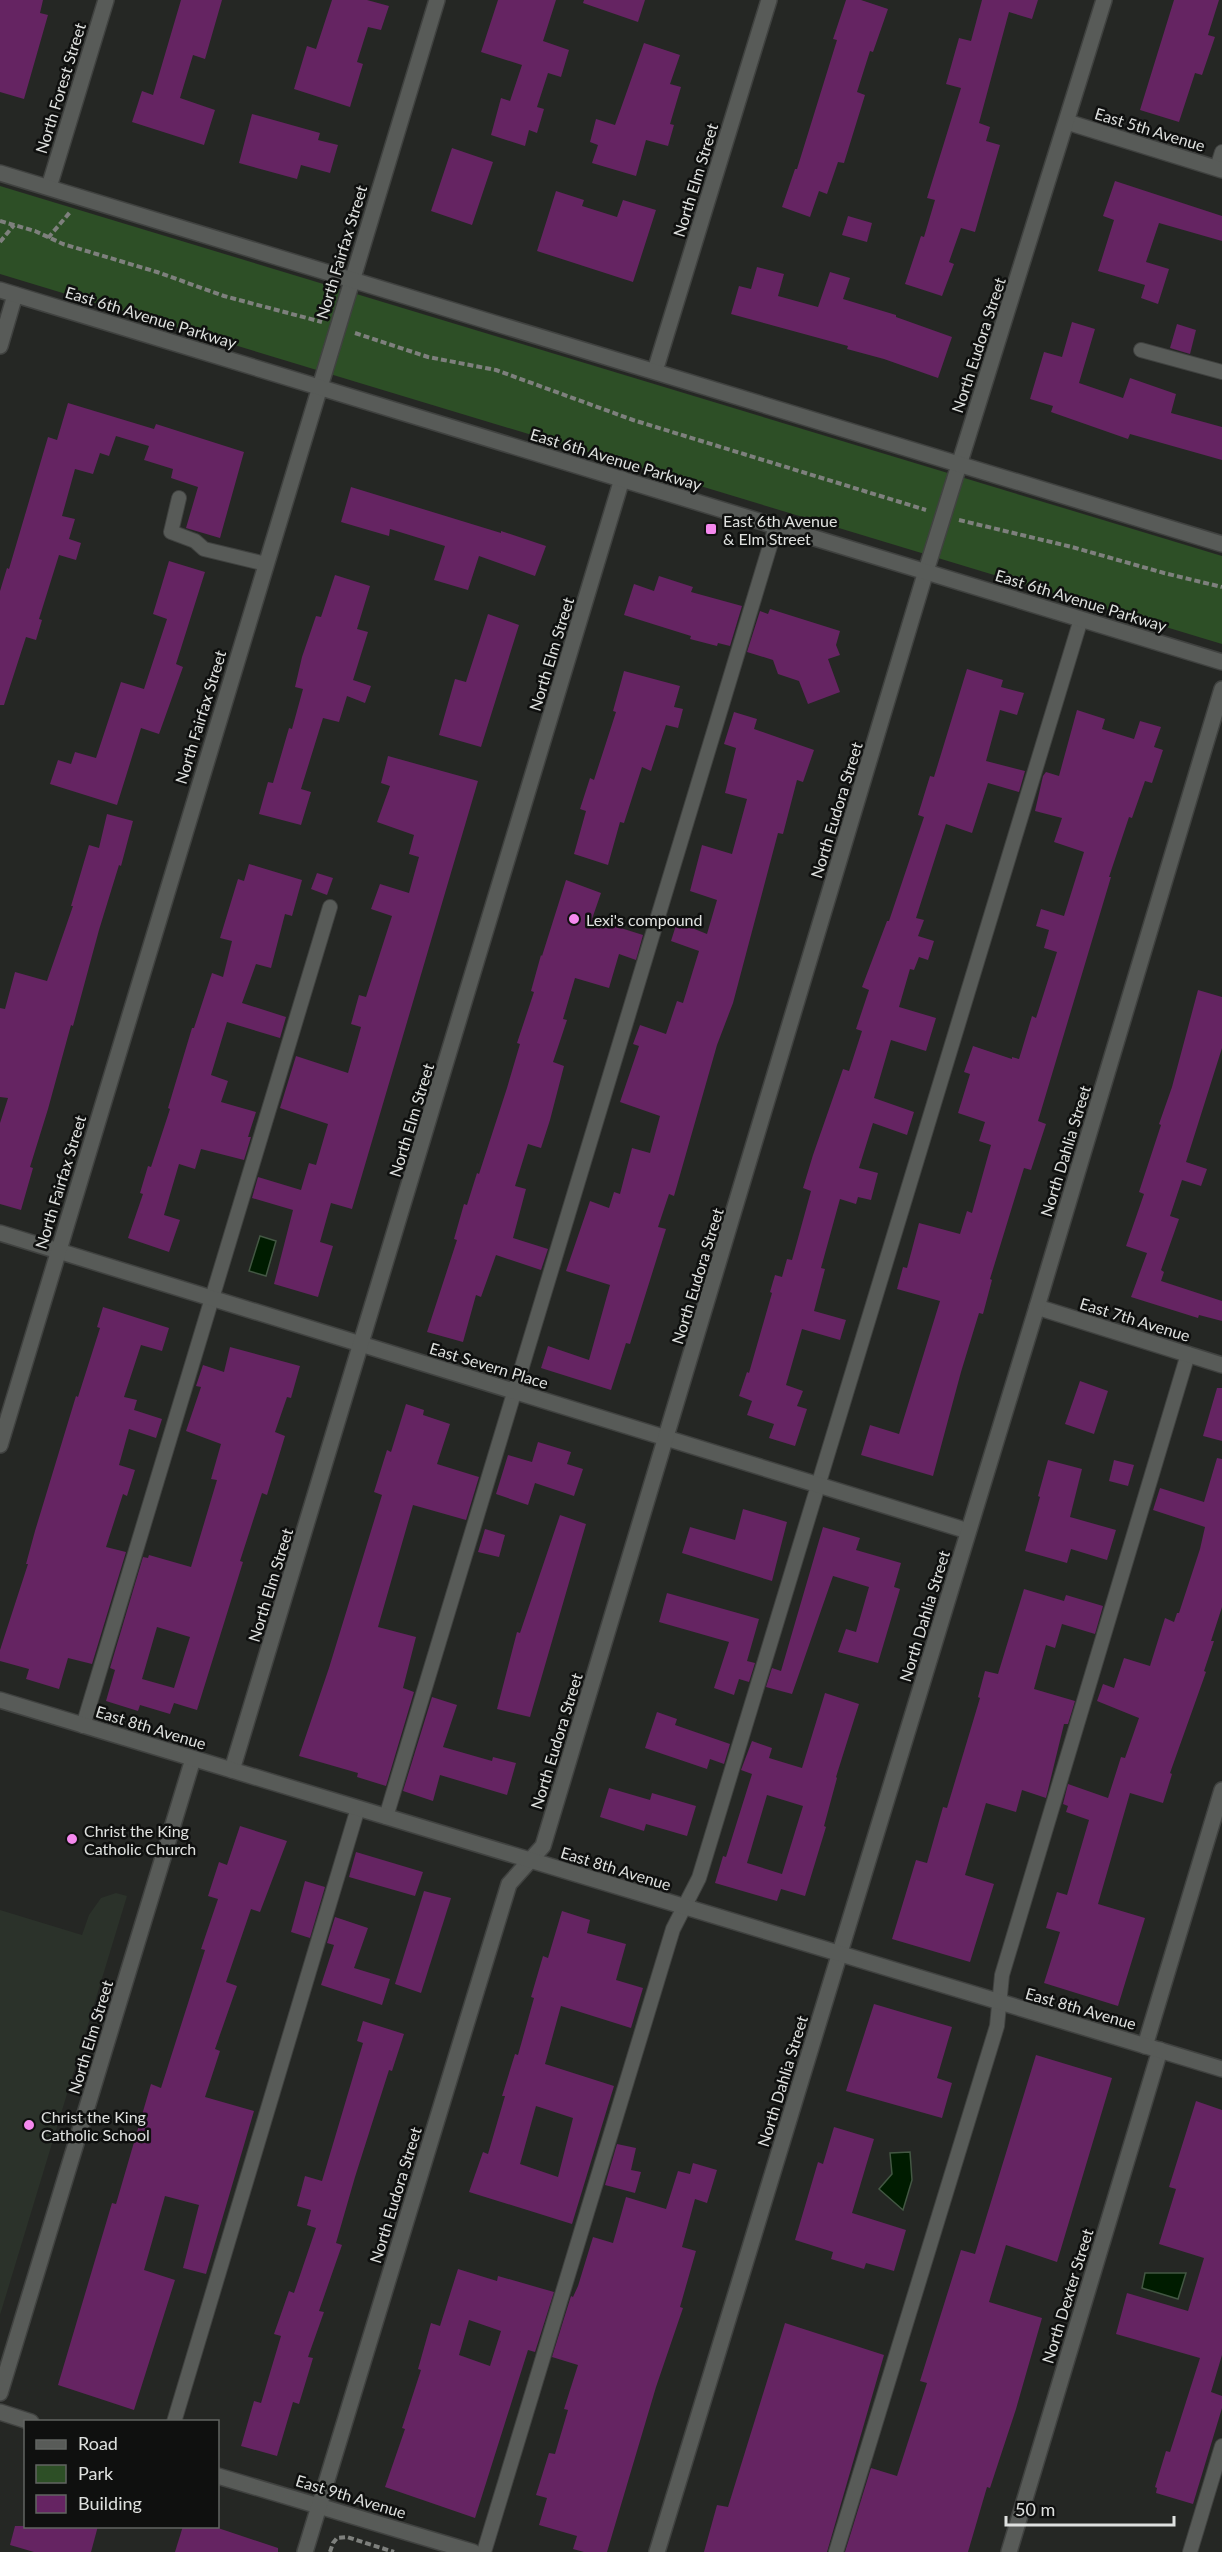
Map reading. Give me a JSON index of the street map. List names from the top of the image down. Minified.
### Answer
{"streets":{"street":["North Forest Street","East 5th Avenue","North Elm Street","North Fairfax Street","East 6th Avenue Parkway","North Eudora Street","North Dahlia Street","East 7th Avenue","East Severn Place","East 8th Avenue","North Dexter Street","East 9th Avenue"]},"crossings":[["East 5th Avenue","North Eudora Street"],["North Elm Street","East 6th Avenue Parkway"],["North Elm Street","East Severn Place"],["North Elm Street","East 8th Avenue"],["North Fairfax Street","East 6th Avenue Parkway"],["North Fairfax Street","East Severn Place"],["East 6th Avenue Parkway","North Eudora Street"],["North Eudora Street","East Severn Place"],["North Eudora Street","East 8th Avenue"],["North Eudora Street","East 9th Avenue"],["North Dahlia Street","East 7th Avenue"],["North Dahlia Street","East Severn Place"],["North Dahlia Street","East 8th Avenue"],["East 8th Avenue","North Dexter Street"]],"places":{"transit":["East 6th Avenue & Elm Street"],"other":["Lexi's compound","Christ the King Catholic Church","Christ the King Catholic School"]},"legend":["Road","Park","Building"],"scale_bar":"50 m"}
